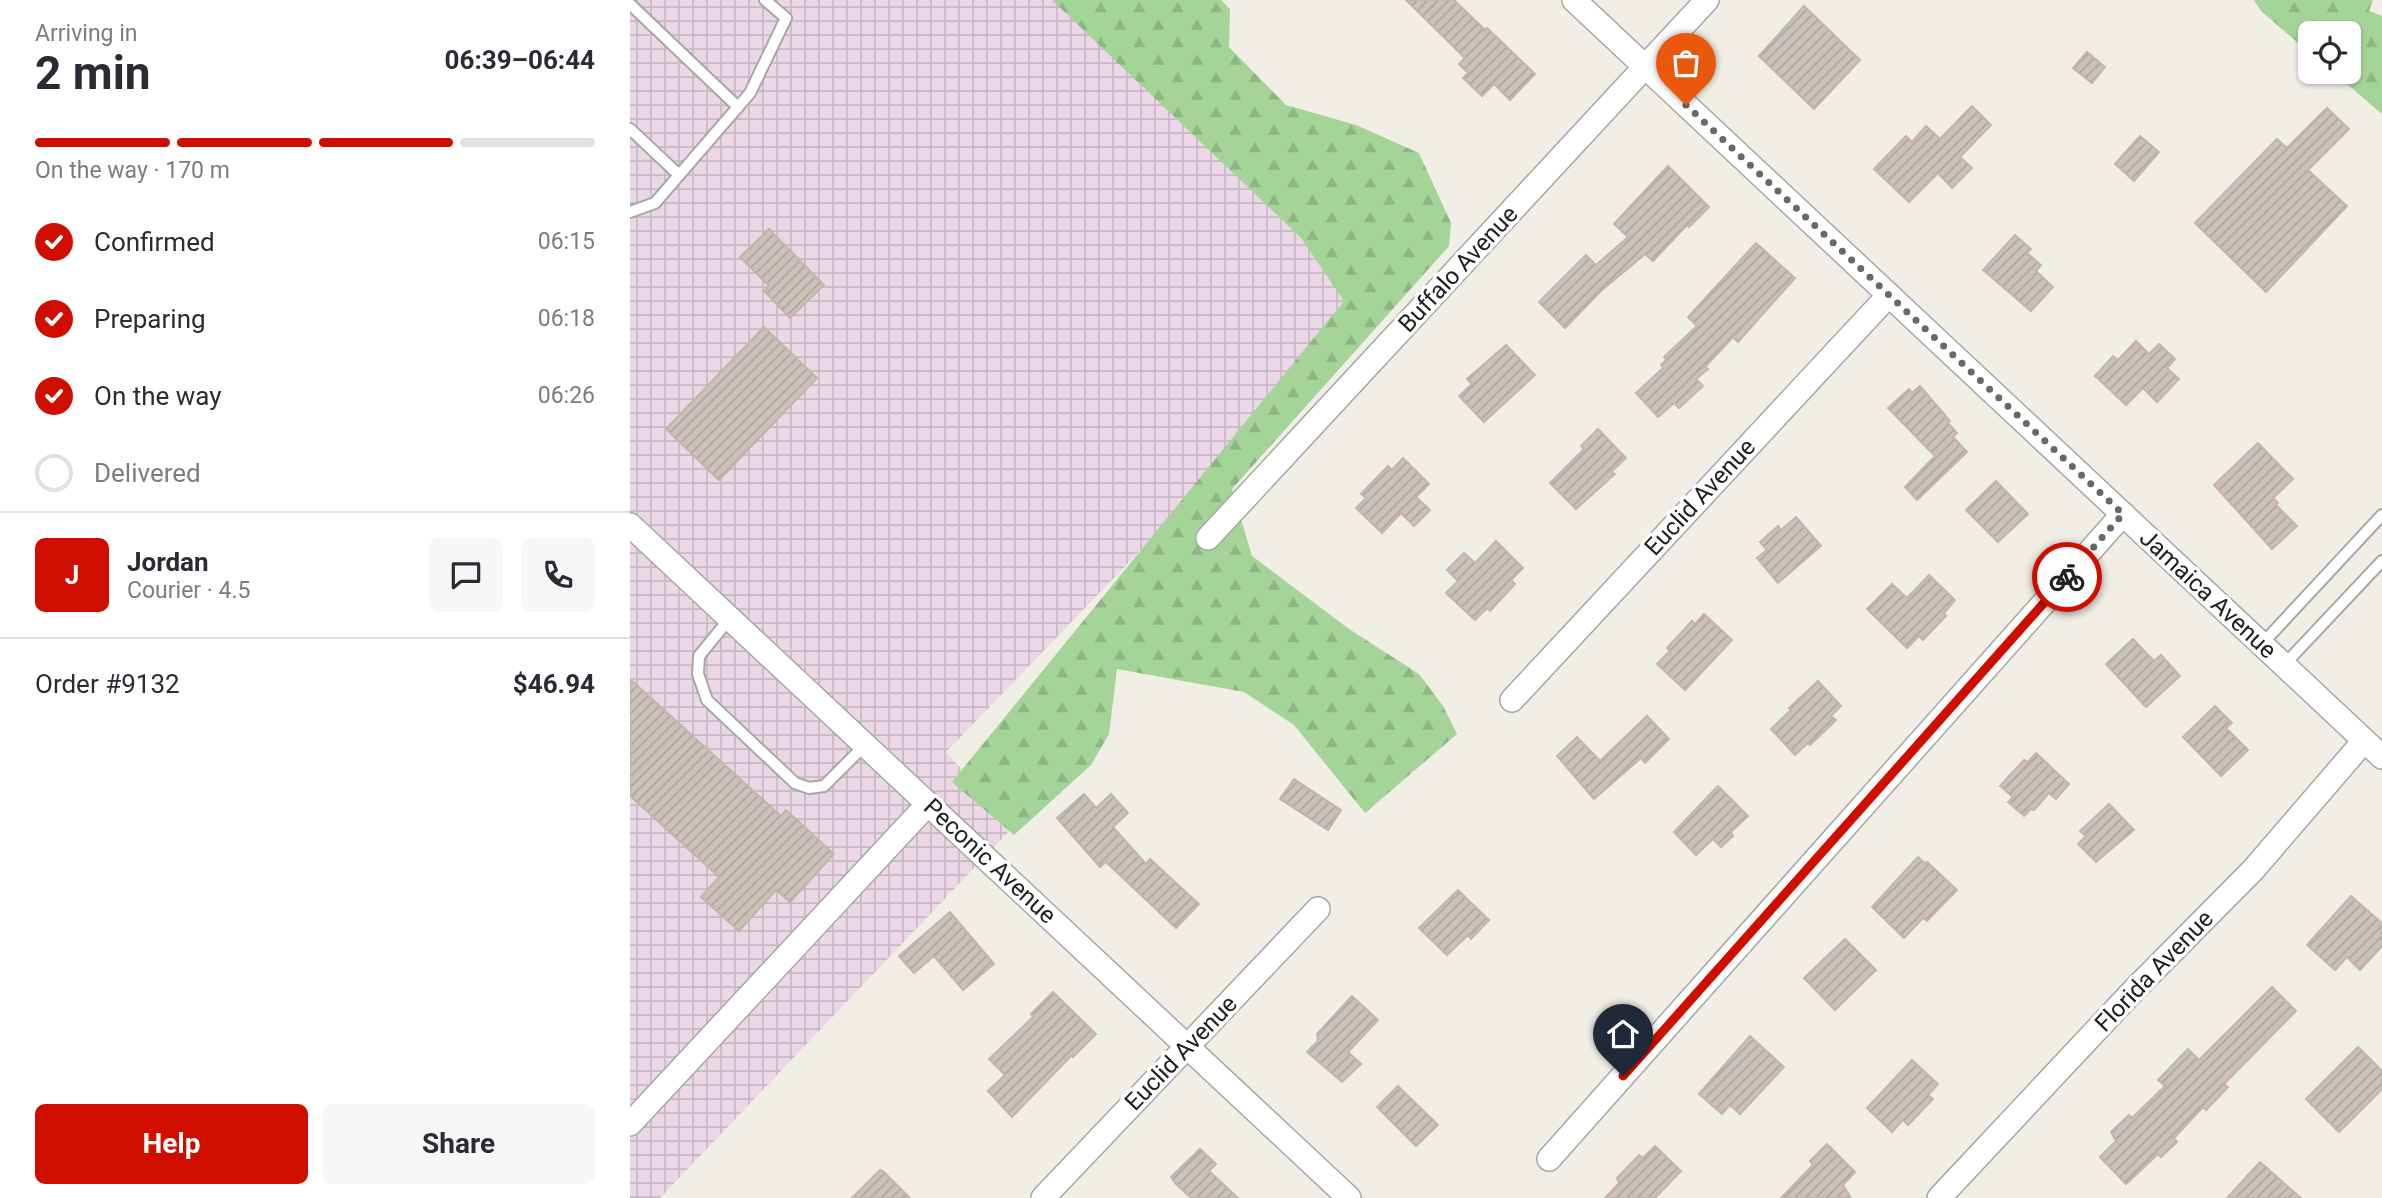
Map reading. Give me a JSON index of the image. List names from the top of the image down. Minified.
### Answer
{"streets":{"street":["Buffalo Avenue","Euclid Avenue","Jamaica Avenue","Peconic Avenue","Florida Avenue"]},"crossings":[["Buffalo Avenue","Jamaica Avenue"],["Euclid Avenue","Jamaica Avenue"],["Euclid Avenue","Peconic Avenue"],["Jamaica Avenue","Florida Avenue"]],"page":{"heading":["2 min","Arriving in","06:39–06:44"],"panel":["Jordan","Courier · 4.5","Order #9132","$46.94"],"bar":"On the way · 170 m","list":[["Confirmed","06:15"],["Preparing","06:18"],["On the way","06:26"],"Delivered"],"round":"J","buttons":["Help","Share"]}}
